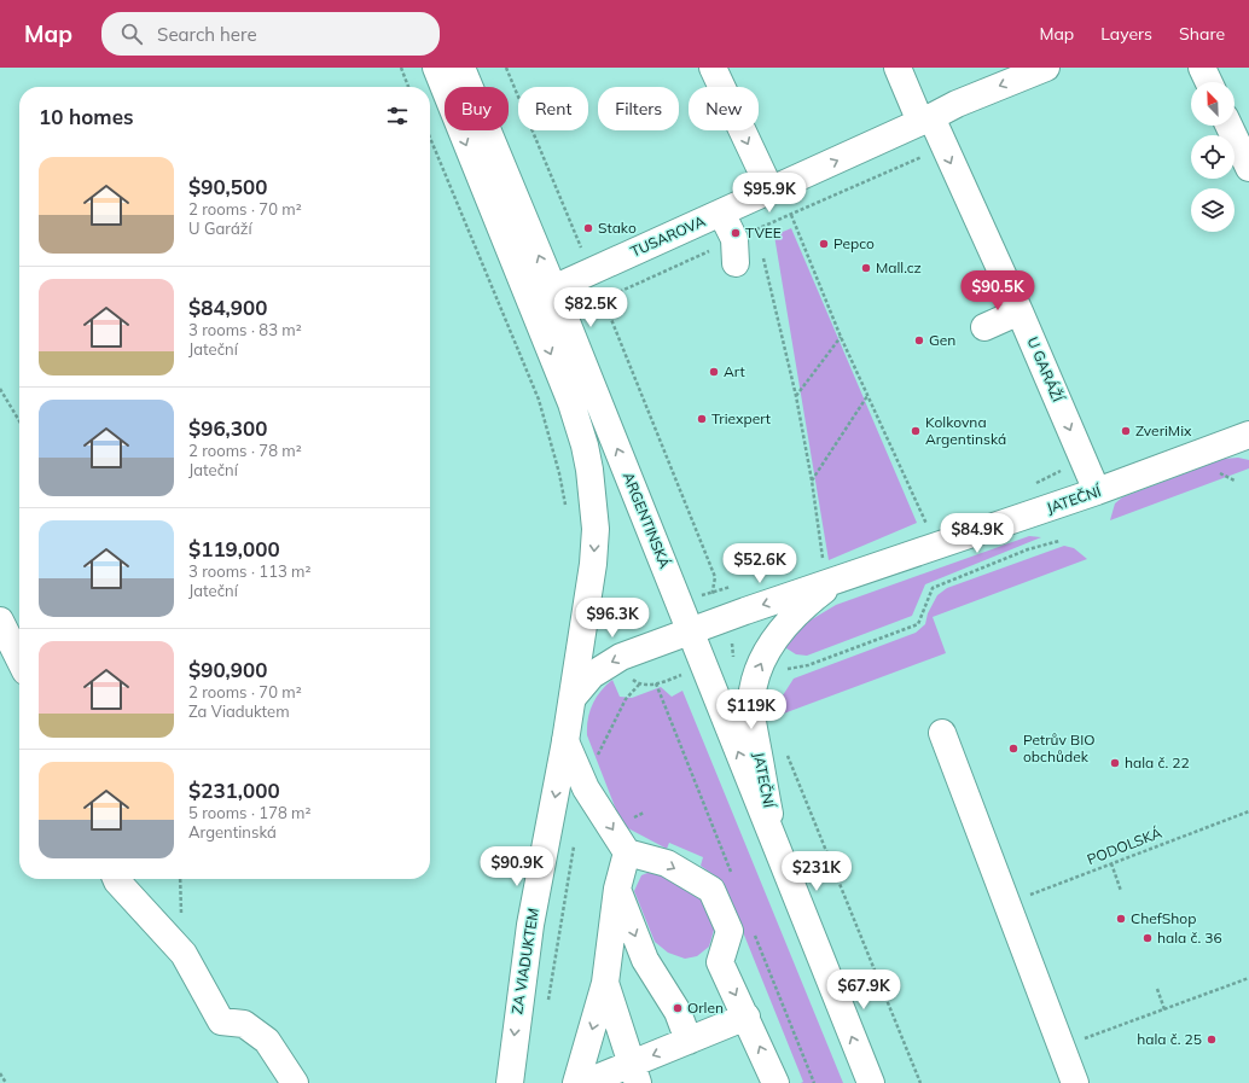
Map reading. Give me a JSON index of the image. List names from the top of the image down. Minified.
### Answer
{"streets":{"street":["TUSAROVA","U GARÁŽÍ","JATEČNÍ","ARGENTINSKÁ","ZA VIADUKTEM"],"path":["PODOLSKÁ"]},"crossings":[["TUSAROVA","U GARÁŽÍ"],["TUSAROVA","ARGENTINSKÁ"],["U GARÁŽÍ","JATEČNÍ"],["JATEČNÍ","ARGENTINSKÁ"],["JATEČNÍ","ZA VIADUKTEM"]],"one_way":["U GARÁŽÍ"],"places":["Stako","TVEE","Pepco","Mall.cz","Gen","Art","Triexpert","Kolkovna Argentinská","ZveriMix","Petrův BIO obchůdek","hala č. 22","ChefShop","hala č. 36","Orlen","hala č. 25"],"north":"top left","page":{"header":"Map","search":"Search here","nav":["Map","Layers","Share"],"chip":["Buy","Rent","Filters","New"],"heading":"10 homes","list":[{"name":"$90,500","note":"2 rooms · 70 m² · U Garáží"},{"name":"$84,900","note":"3 rooms · 83 m² · Jateční"},{"name":"$96,300","note":"2 rooms · 78 m² · Jateční"},{"name":"$119,000","note":"3 rooms · 113 m² · Jateční"},{"name":"$90,900","note":"2 rooms · 70 m² · Za Viaduktem"},{"name":"$231,000","note":"5 rooms · 178 m² · Argentinská"}],"price":["$95.9K","$90.5K","$82.5K","$84.9K","$52.6K","$96.3K","$119K","$90.9K","$231K","$67.9K"]}}
